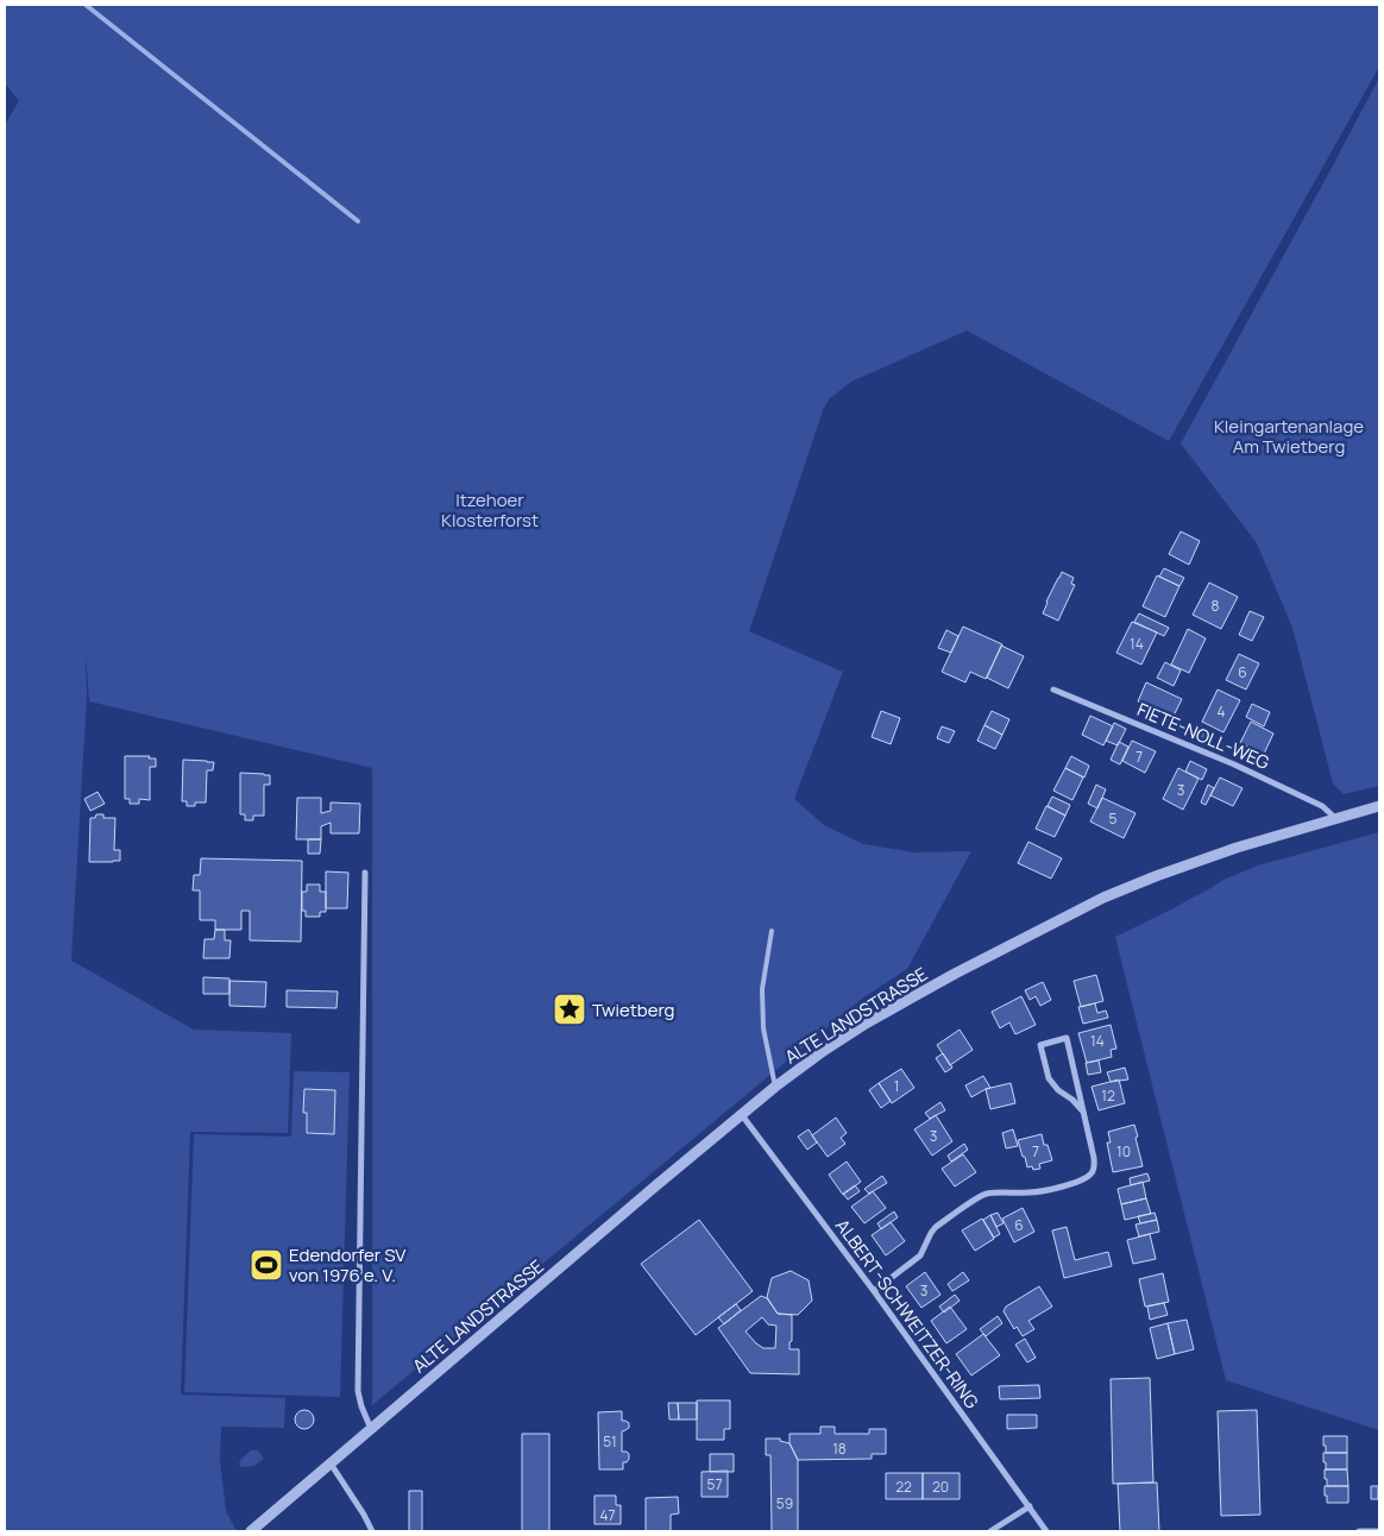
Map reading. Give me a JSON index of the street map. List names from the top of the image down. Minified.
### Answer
{"streets":{"street":["FIETE-NOLL-WEG","ALTE LANDSTRASSE","ALBERT-SCHWEITZER-RING"]},"crossings":[["FIETE-NOLL-WEG","ALTE LANDSTRASSE"],["ALTE LANDSTRASSE","ALBERT-SCHWEITZER-RING"]],"parks":["Kleingartenanlage Am Twietberg","Itzehoer Klosterforst"],"places":{"place":["Twietberg"],"sports":["Edendorfer SV von 1976 e. V."]},"house_numbers":["8","14","6","4","7","3","5","14","1","12","3","7","10","6","3","51","18","57","22","20","59","47"]}
